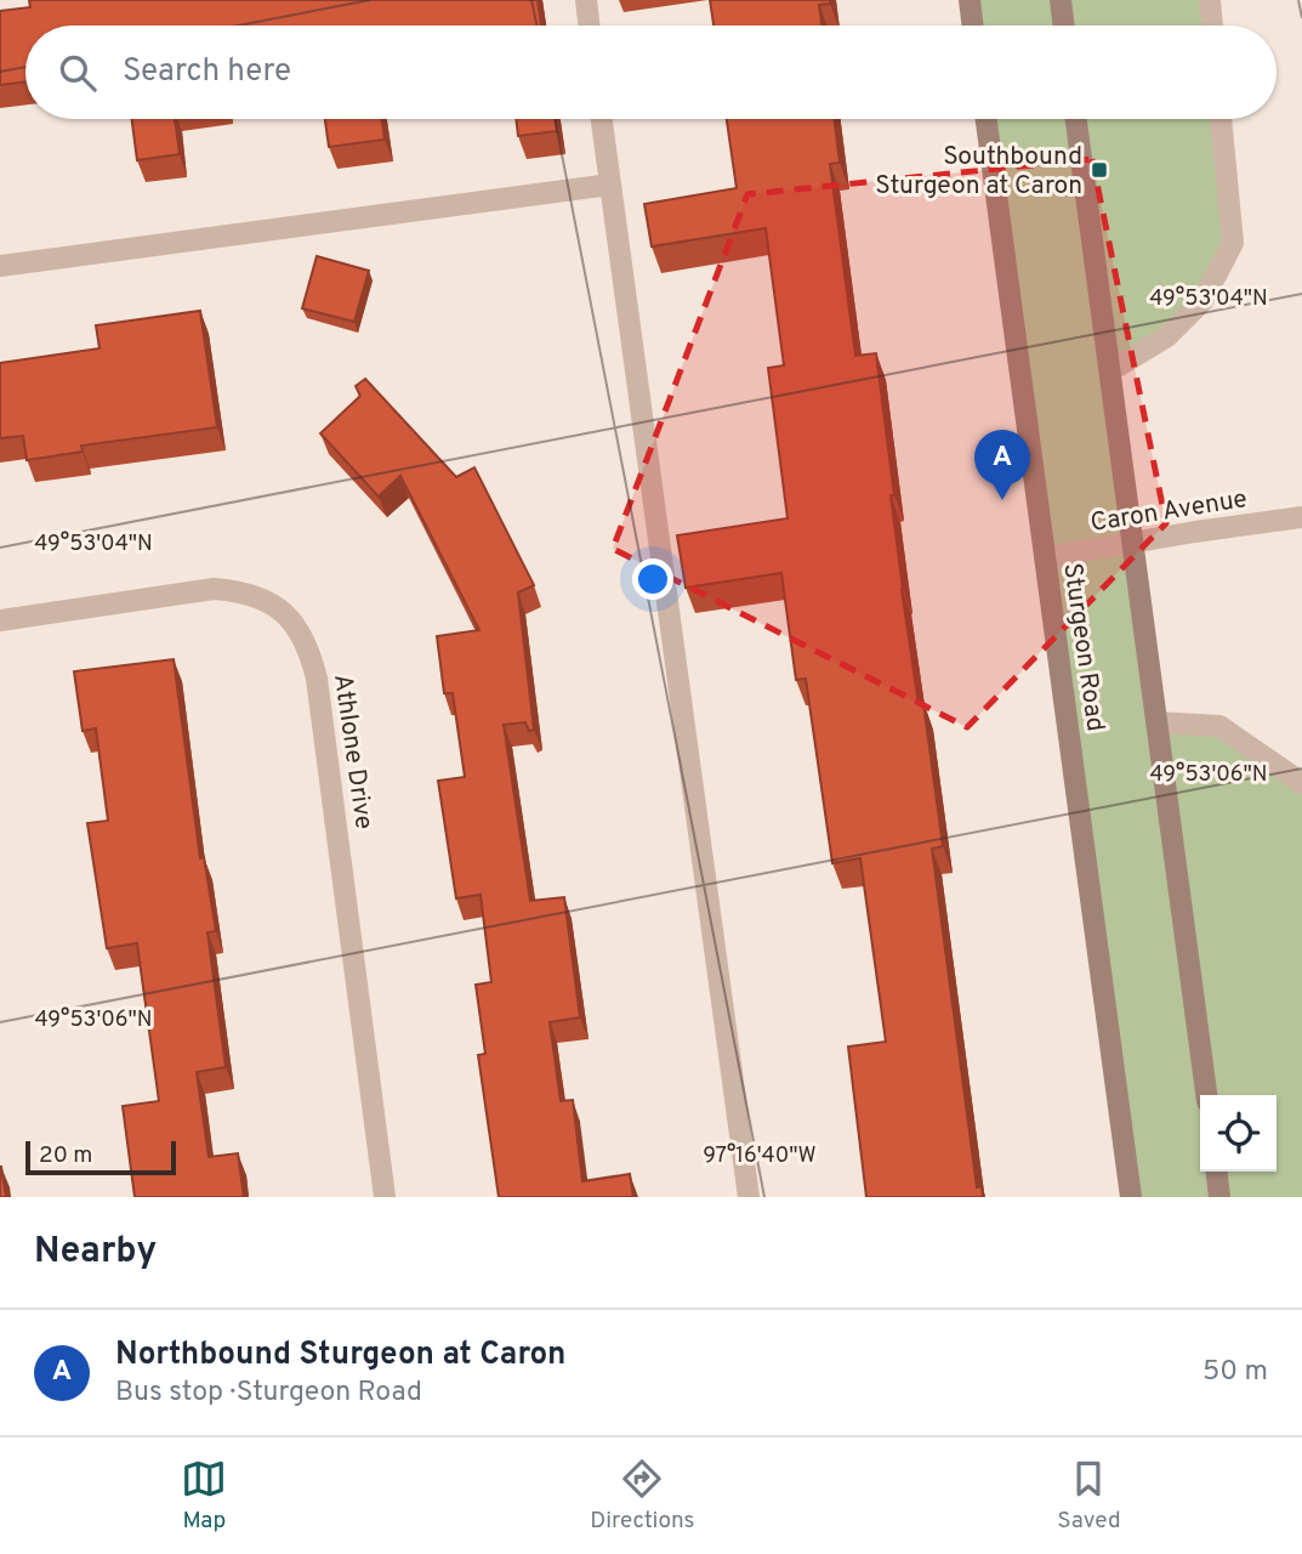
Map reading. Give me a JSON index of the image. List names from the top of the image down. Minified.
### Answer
{"streets":{"main road":["Sturgeon Road"],"street":["Caron Avenue","Athlone Drive"]},"crossings":[["Caron Avenue","Sturgeon Road"]],"places":{"transit":["Southbound Sturgeon at Caron"]},"scale_bar":"20 m","page":{"search":"Search here","pins":"A","scale":"20 m","heading":"Nearby","list":[{"mark":"A","name":"Northbound Sturgeon at Caron","note":"Bus stop · Sturgeon Road","value":"50 m"}],"nav":["Map","Directions","Saved"]},"coordinates":["49°53'04\"N","49°53'06\"N","97°16'40\"W"]}
